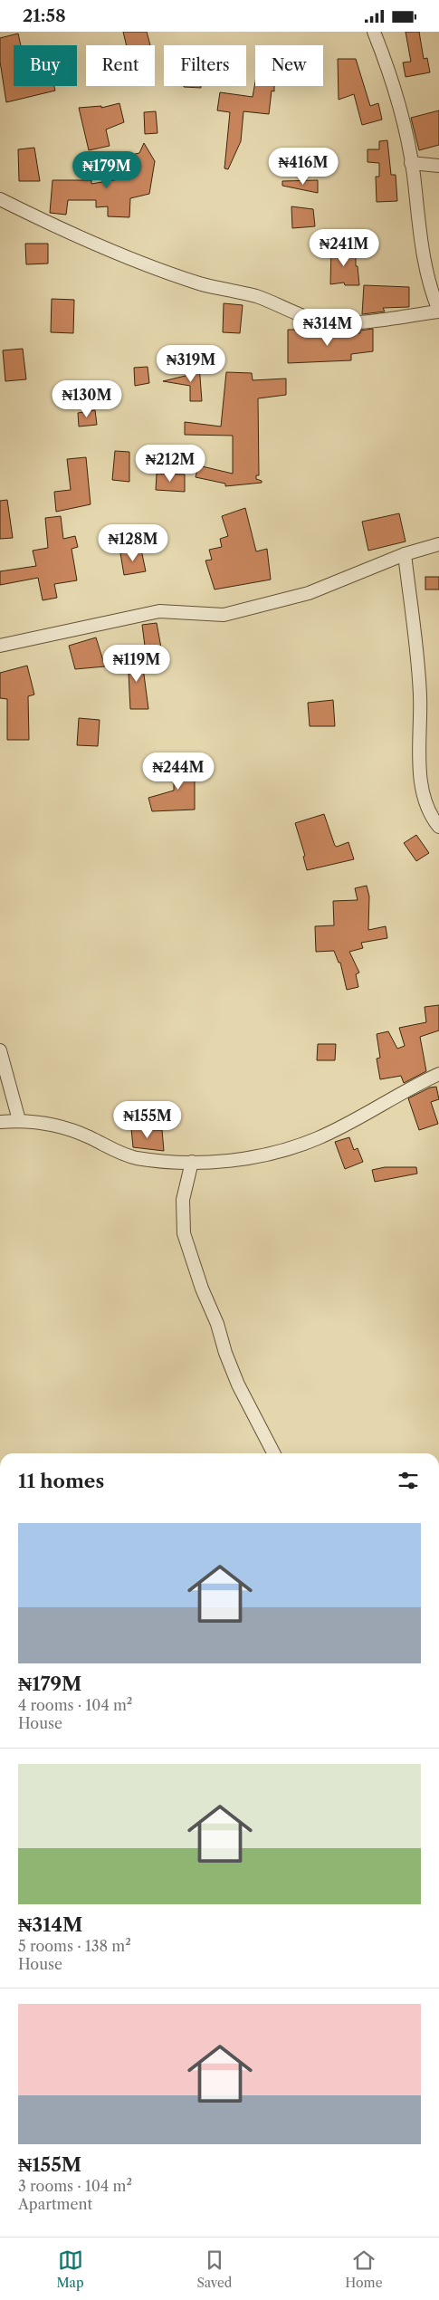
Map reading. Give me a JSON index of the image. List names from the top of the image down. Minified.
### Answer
{"page":{"status":"21:58","chip":["Buy","Rent","Filters","New"],"price":["₦416M","₦179M","₦241M","₦314M","₦319M","₦130M","₦212M","₦128M","₦119M","₦244M","₦155M"],"heading":"11 homes","list":[{"name":"₦179M","note":"4 rooms · 104 m² · House"},{"name":"₦314M","note":"5 rooms · 138 m² · House"},{"name":"₦155M","note":"3 rooms · 104 m² · Apartment"}],"tabs":["Map","Saved","Home"]}}
